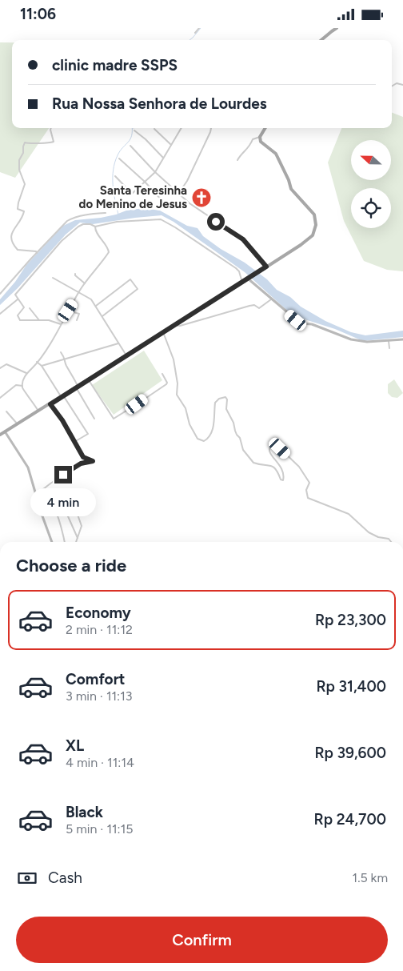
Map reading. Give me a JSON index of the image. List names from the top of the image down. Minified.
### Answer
{"places":{"church":["Santa Teresinha do Menino de Jesus"]},"north":"left","page":{"status":"11:06","banner":["clinic madre SSPS","Rua Nossa Senhora de Lourdes"],"bubble":"4 min","heading":"Choose a ride","list":[{"name":"Economy","note":"2 min · 11:12","value":"Rp 23,300"},{"name":"Comfort","note":"3 min · 11:13","value":"Rp 31,400"},{"name":"XL","note":"4 min · 11:14","value":"Rp 39,600"},{"name":"Black","note":"5 min · 11:15","value":"Rp 24,700"}],"pay":["Cash","1.5 km"],"buttons":"Confirm"}}
